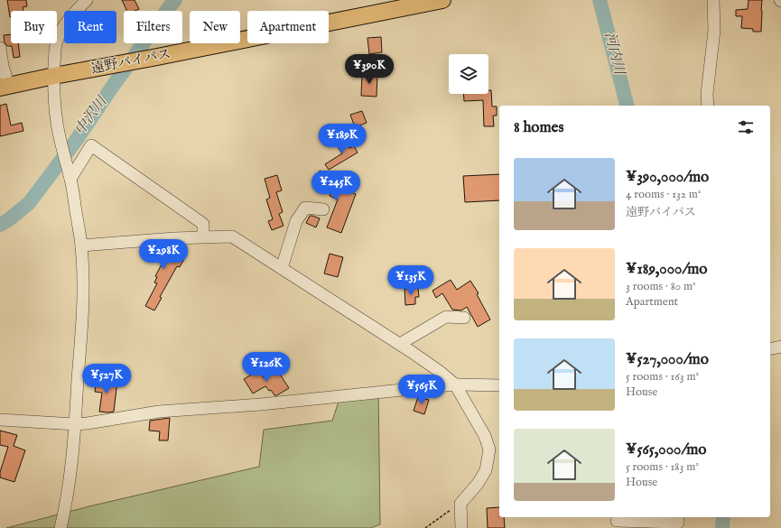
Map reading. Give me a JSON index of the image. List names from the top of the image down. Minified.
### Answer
{"streets":{"highway":["遠野バイパス"]},"water":["河内川","中沢川"],"page":{"chip":["Buy","Rent","Filters","New","Apartment"],"price":["¥390K","¥189K","¥245K","¥298K","¥135K","¥126K","¥527K","¥565K"],"heading":"8 homes","list":[{"name":"¥390,000/mo","note":"4 rooms · 132 m² · 遠野バイパス"},{"name":"¥189,000/mo","note":"3 rooms · 80 m² · Apartment"},{"name":"¥527,000/mo","note":"5 rooms · 163 m² · House"},{"name":"¥565,000/mo","note":"5 rooms · 183 m² · House"}]}}
